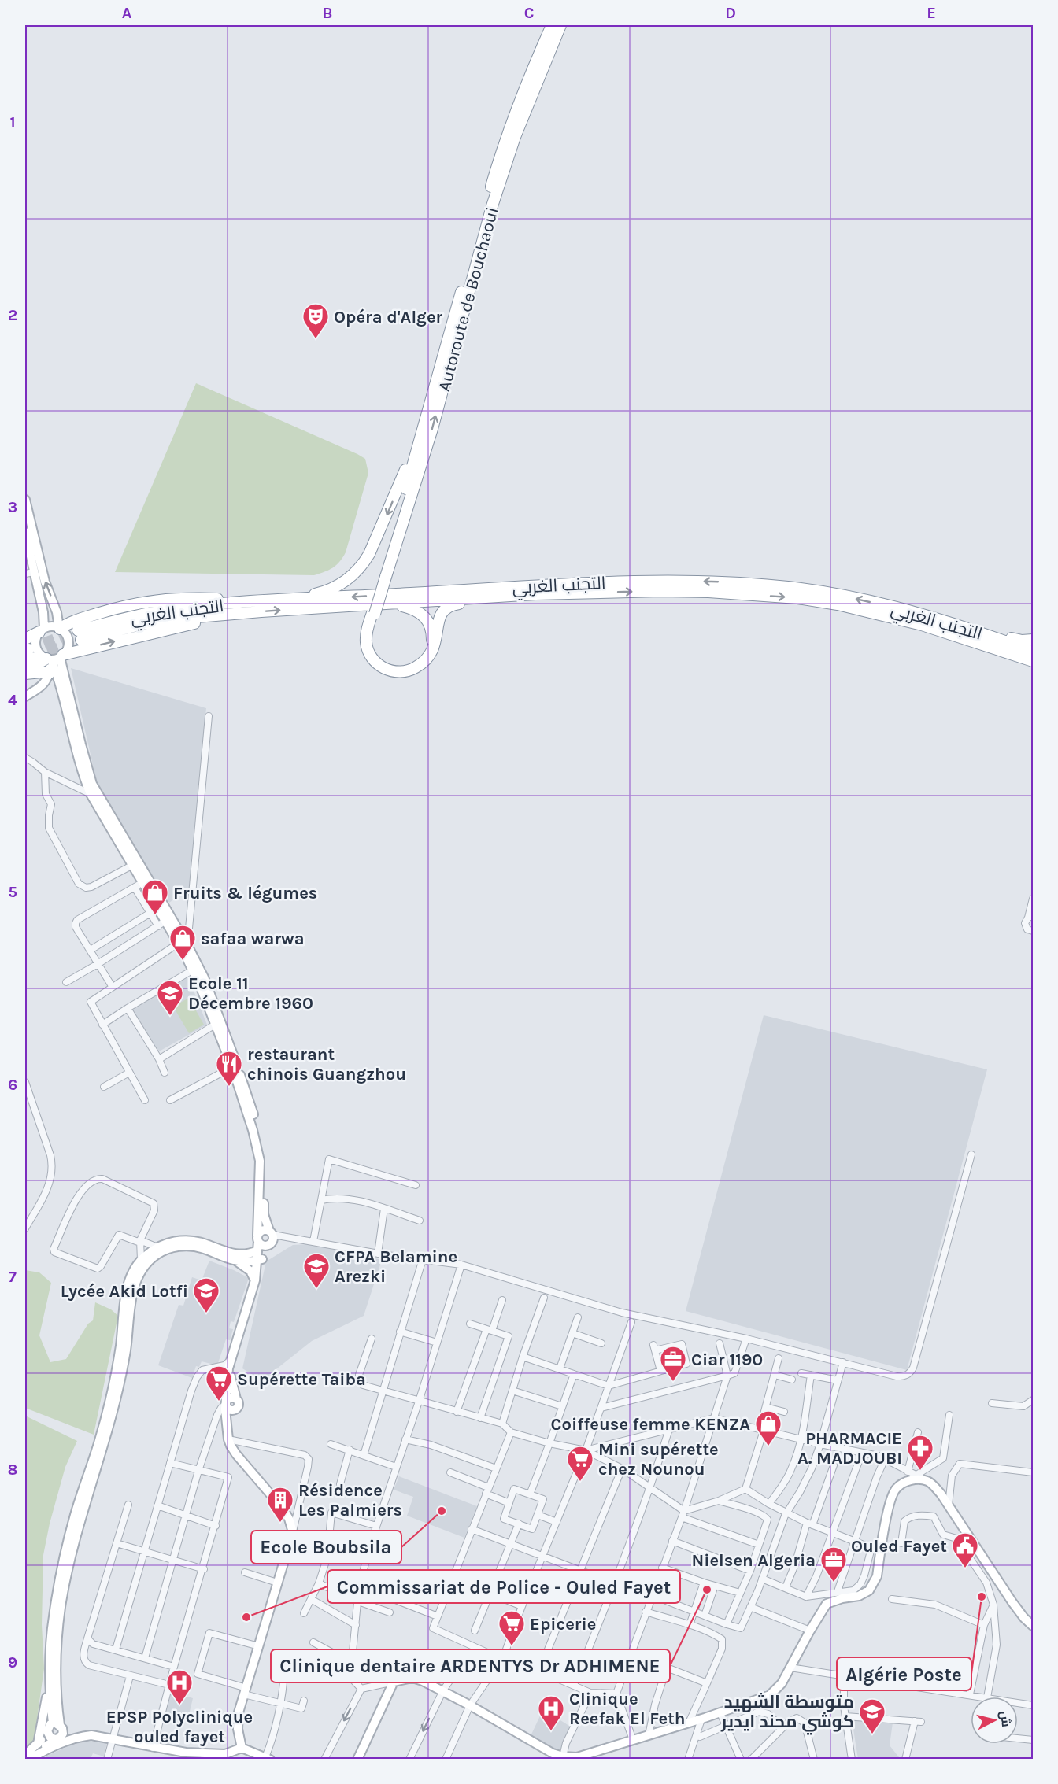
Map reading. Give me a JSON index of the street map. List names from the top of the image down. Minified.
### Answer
{"streets":{"highway":["Autoroute de Bouchaoui","التجنب الغربي"]},"places":{"theatre":["Opéra d'Alger"],"shop":["Fruits & légumes","safaa warwa","Coiffeuse femme KENZA"],"school or university":["Ecole 11 Décembre 1960","CFPA Belamine Arezki","Lycée Akid Lotfi","متوسطة الشهيد كوشي محند ايدير"],"restaurant":["restaurant chinois Guangzhou"],"office":["Ciar 1190","Nielsen Algeria"],"supermarket":["Supérette Taiba","Mini supérette chez Nounou","Epicerie"],"pharmacy":["PHARMACIE A. MADJOUBI"],"other":["Ecole Boubsila","Clinique dentaire ARDENTYS Dr ADHIMENE","Algérie Poste","Commissariat de Police - Ouled Fayet"],"building":["Résidence Les Palmiers"],"public building":["Ouled Fayet"],"hospital":["EPSP Polyclinique ouled fayet","Clinique Reefak El Feth"]},"north":"right","grid":{"columns":["A","B","C","D","E"],"rows":["1","2","3","4","5","6","7","8","9"]}}
